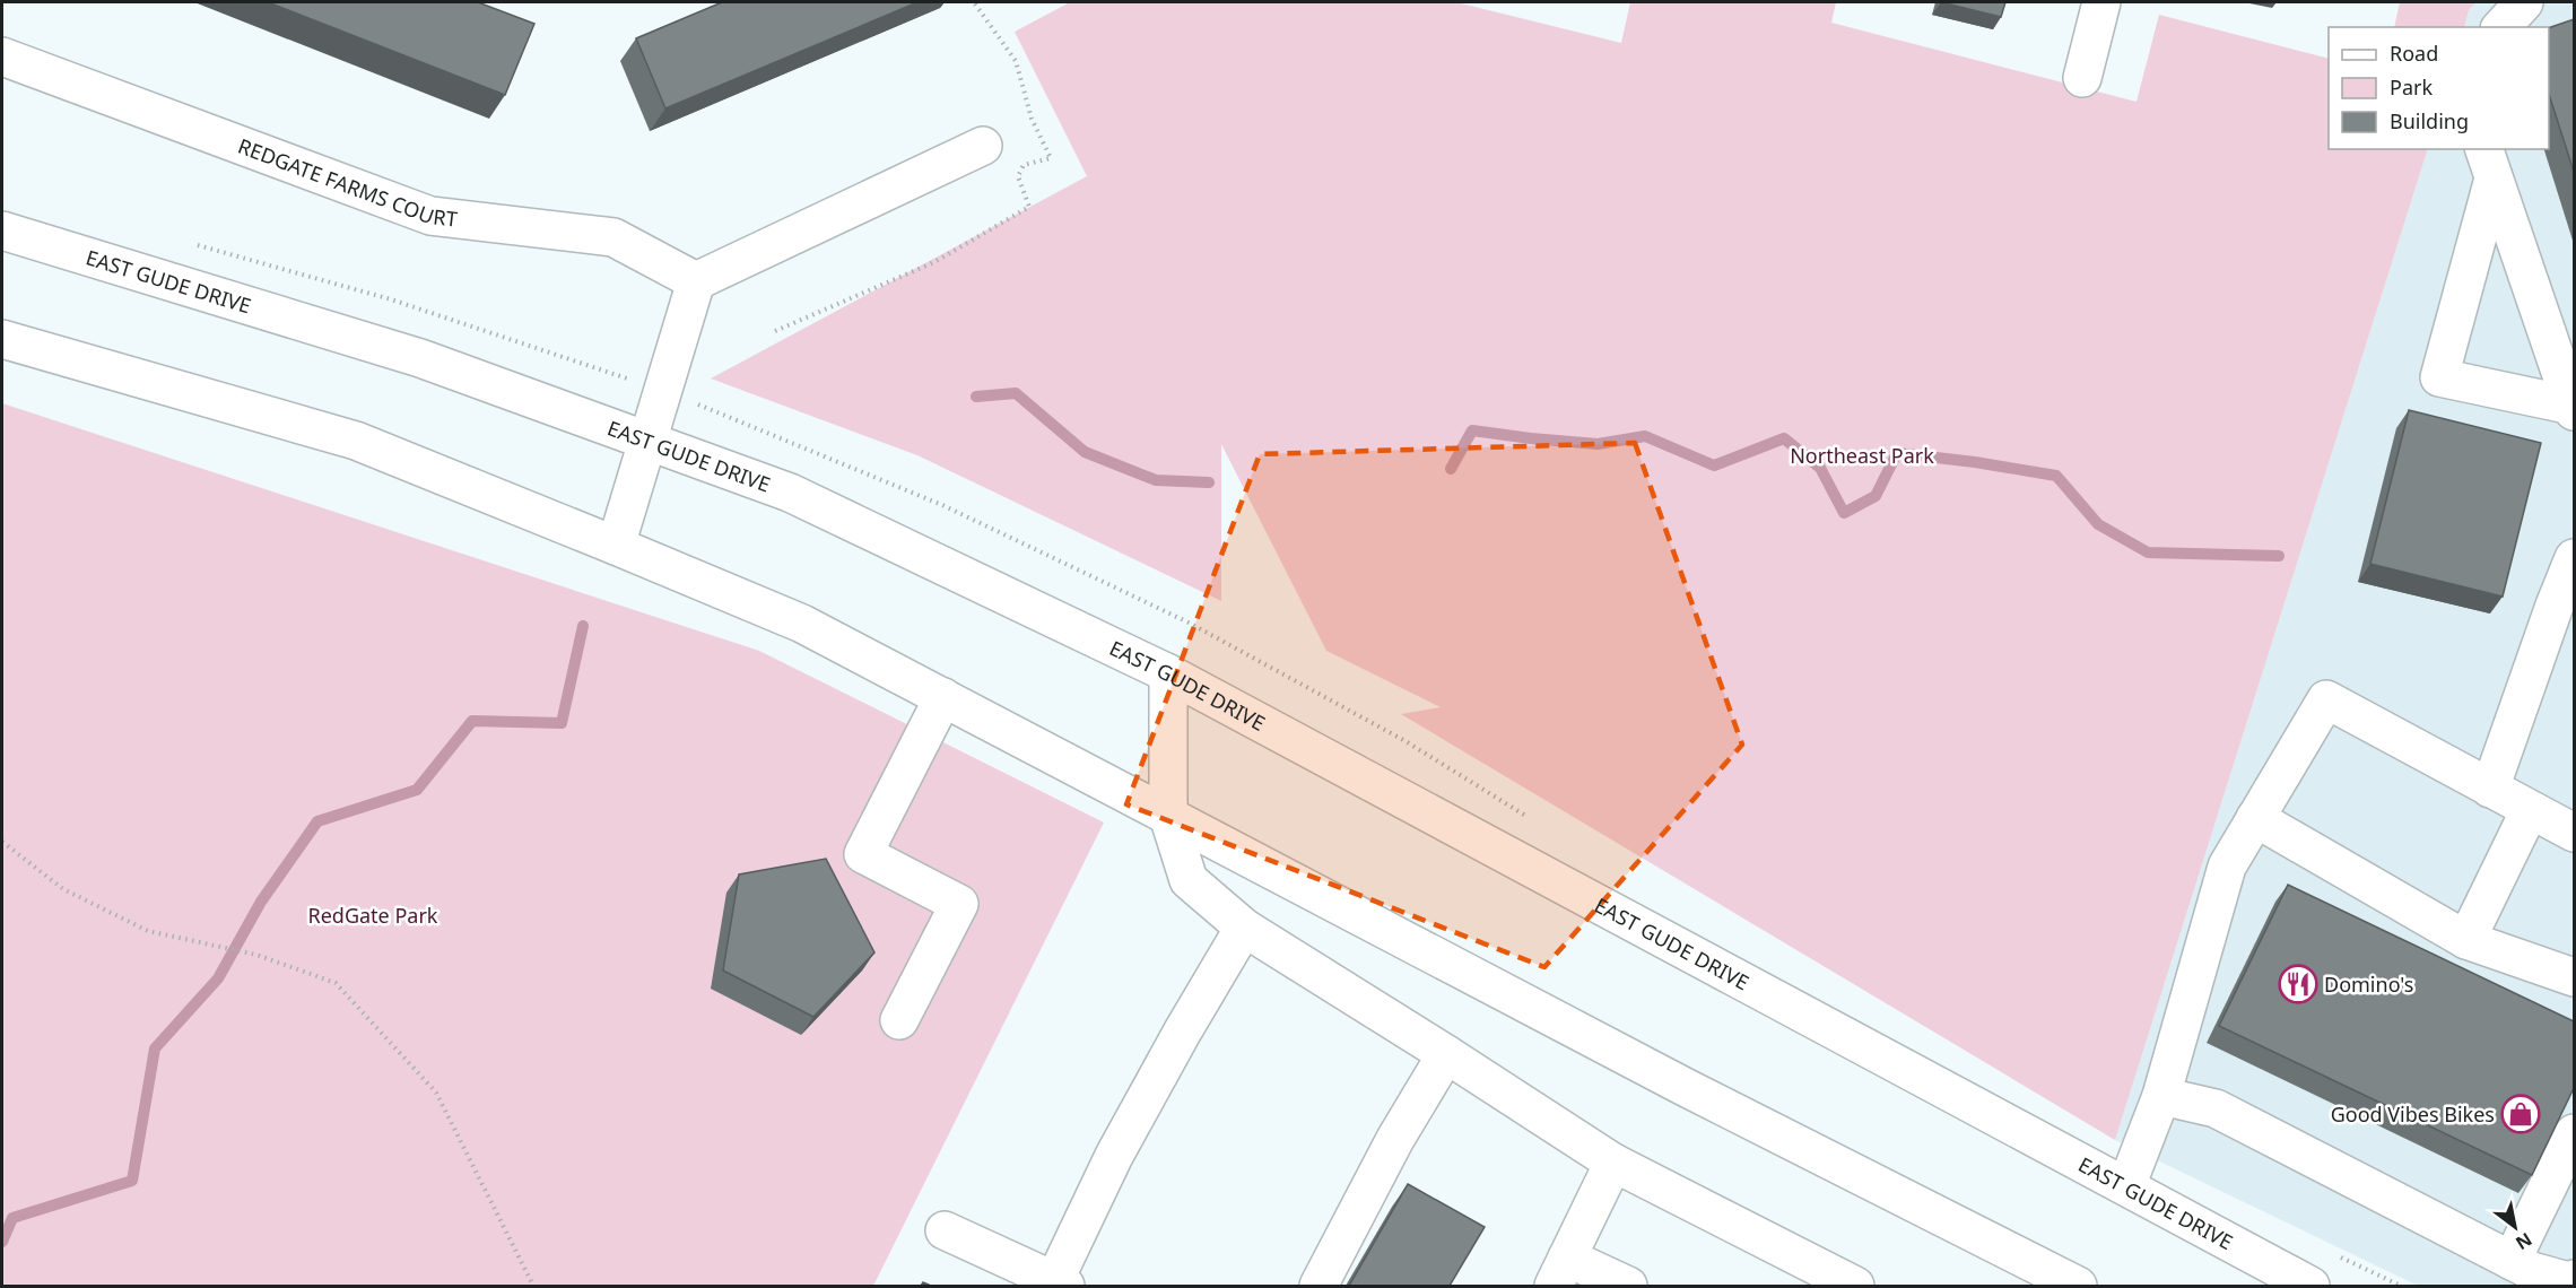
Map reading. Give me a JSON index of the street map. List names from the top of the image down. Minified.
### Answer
{"streets":{"main road":["REDGATE FARMS COURT","EAST GUDE DRIVE"]},"parks":["Northeast Park","RedGate Park"],"places":{"restaurant":["Domino's"],"shop":["Good Vibes Bikes"]},"legend":["Road","Park","Building"],"north":"bottom right"}
